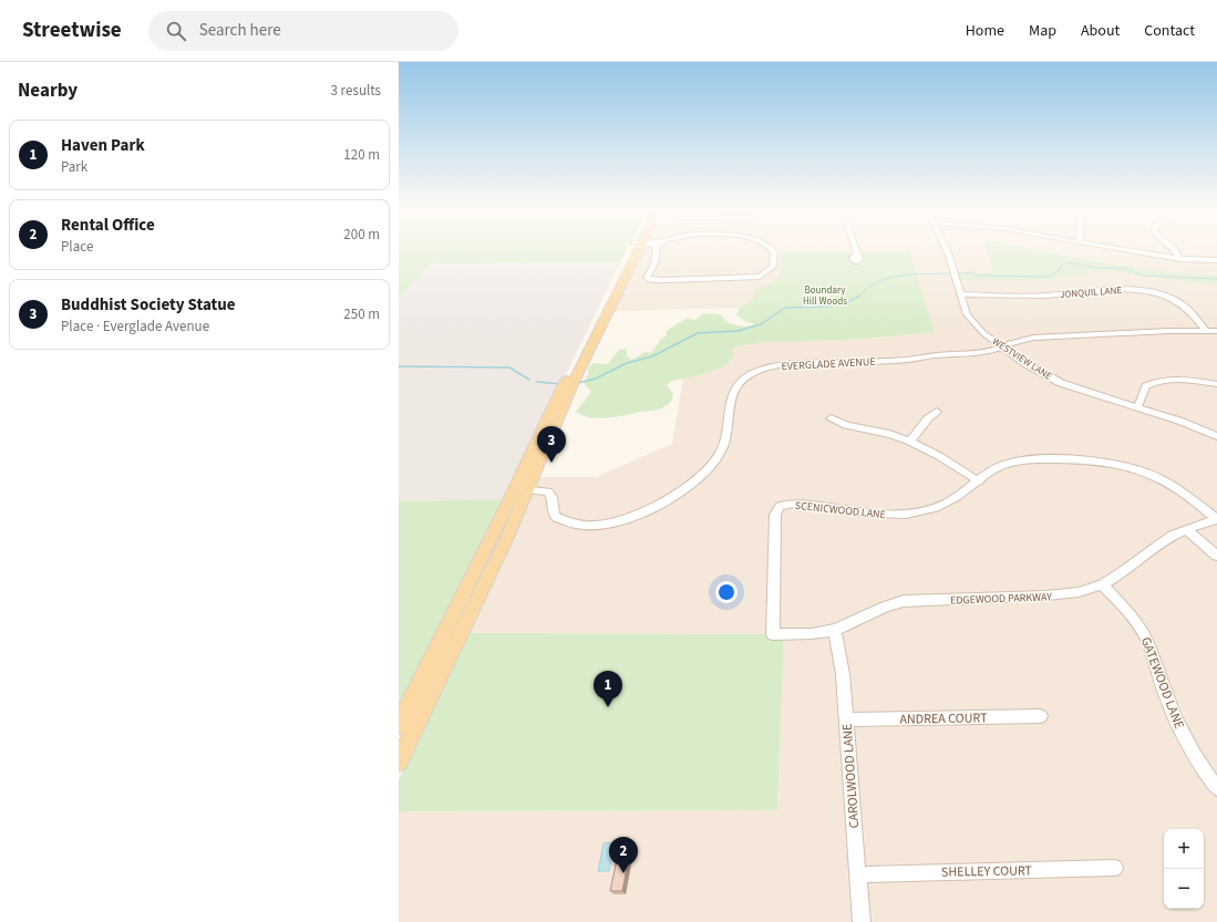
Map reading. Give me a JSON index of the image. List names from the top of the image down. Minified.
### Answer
{"streets":{"street":["JONQUIL LANE","WESTVIEW LANE","EVERGLADE AVENUE","SCENICWOOD LANE","EDGEWOOD PARKWAY","GATEWOOD LANE","ANDREA COURT","CAROLWOOD LANE","SHELLEY COURT"]},"crossings":[["JONQUIL LANE","WESTVIEW LANE"],["JONQUIL LANE","EVERGLADE AVENUE"],["WESTVIEW LANE","EVERGLADE AVENUE"],["SCENICWOOD LANE","EDGEWOOD PARKWAY"],["EDGEWOOD PARKWAY","GATEWOOD LANE"],["EDGEWOOD PARKWAY","CAROLWOOD LANE"],["ANDREA COURT","CAROLWOOD LANE"],["CAROLWOOD LANE","SHELLEY COURT"]],"parks":["Boundary Hill Woods"],"page":{"header":"Streetwise","search":"Search here","nav":["Home","Map","About","Contact"],"heading":["Nearby","3 results"],"list":[{"mark":"1","name":"Haven Park","note":"Park","value":"120 m"},{"mark":"2","name":"Rental Office","note":"Place","value":"200 m"},{"mark":"3","name":"Buddhist Society Statue","note":"Place · Everglade Avenue","value":"250 m"}],"pins":["3","1","2"],"map_buttons":["+","−"]}}
